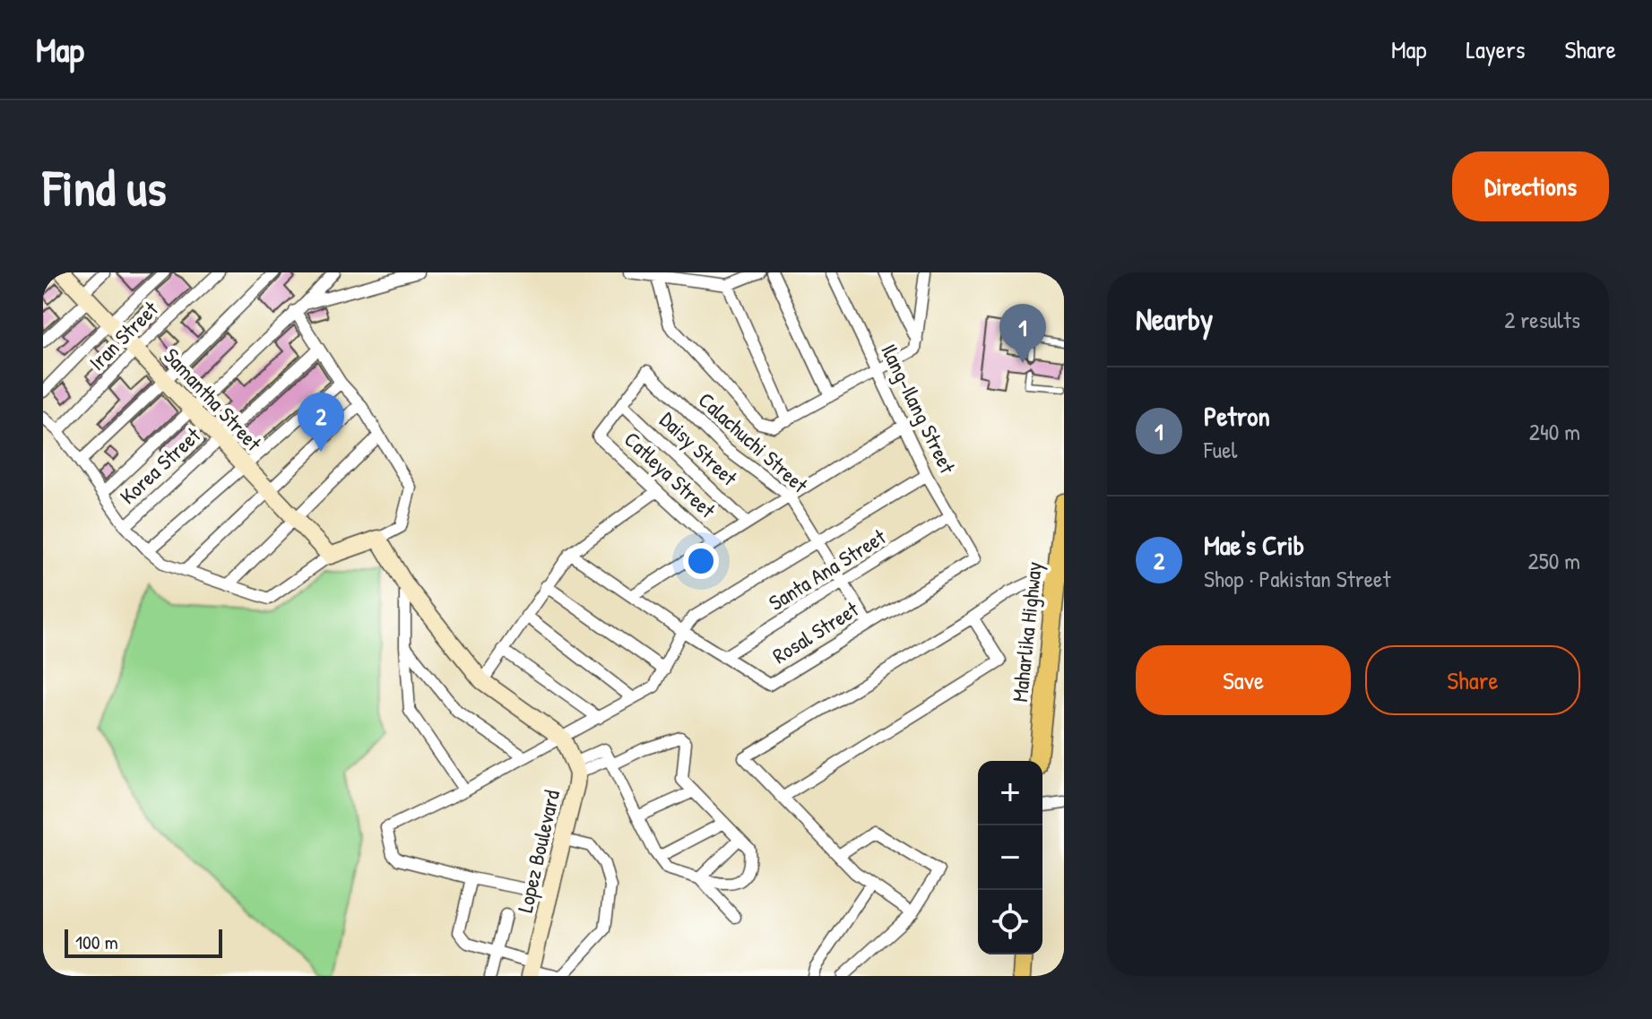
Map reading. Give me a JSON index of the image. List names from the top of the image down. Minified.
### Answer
{"streets":{"main road":["Maharlika Highway"],"street":["Iran Street","Samantha Street","Ilang-Ilang Street","Calachuchi Street","Daisy Street","Korea Street","Catleya Street","Santa Ana Street","Rosal Street","Lopez Boulevard"]},"crossings":[["Iran Street","Samantha Street"],["Samantha Street","Korea Street"],["Ilang-Ilang Street","Santa Ana Street"],["Ilang-Ilang Street","Rosal Street"],["Calachuchi Street","Daisy Street"],["Calachuchi Street","Catleya Street"],["Calachuchi Street","Santa Ana Street"],["Calachuchi Street","Rosal Street"],["Daisy Street","Catleya Street"],["Santa Ana Street","Rosal Street"]],"scale_bar":"100 m","page":{"header":"Map","nav":["Map","Layers","Share"],"buttons":["Directions",["Save","Share"]],"title":"Find us","heading":["Nearby","2 results"],"pins":["1","2"],"list":[{"mark":"1","name":"Petron","note":"Fuel","value":"240 m"},{"mark":"2","name":"Mae's Crib","note":"Shop · Pakistan Street","value":"250 m"}],"map_buttons":["+","−"],"scale":"100 m"}}
